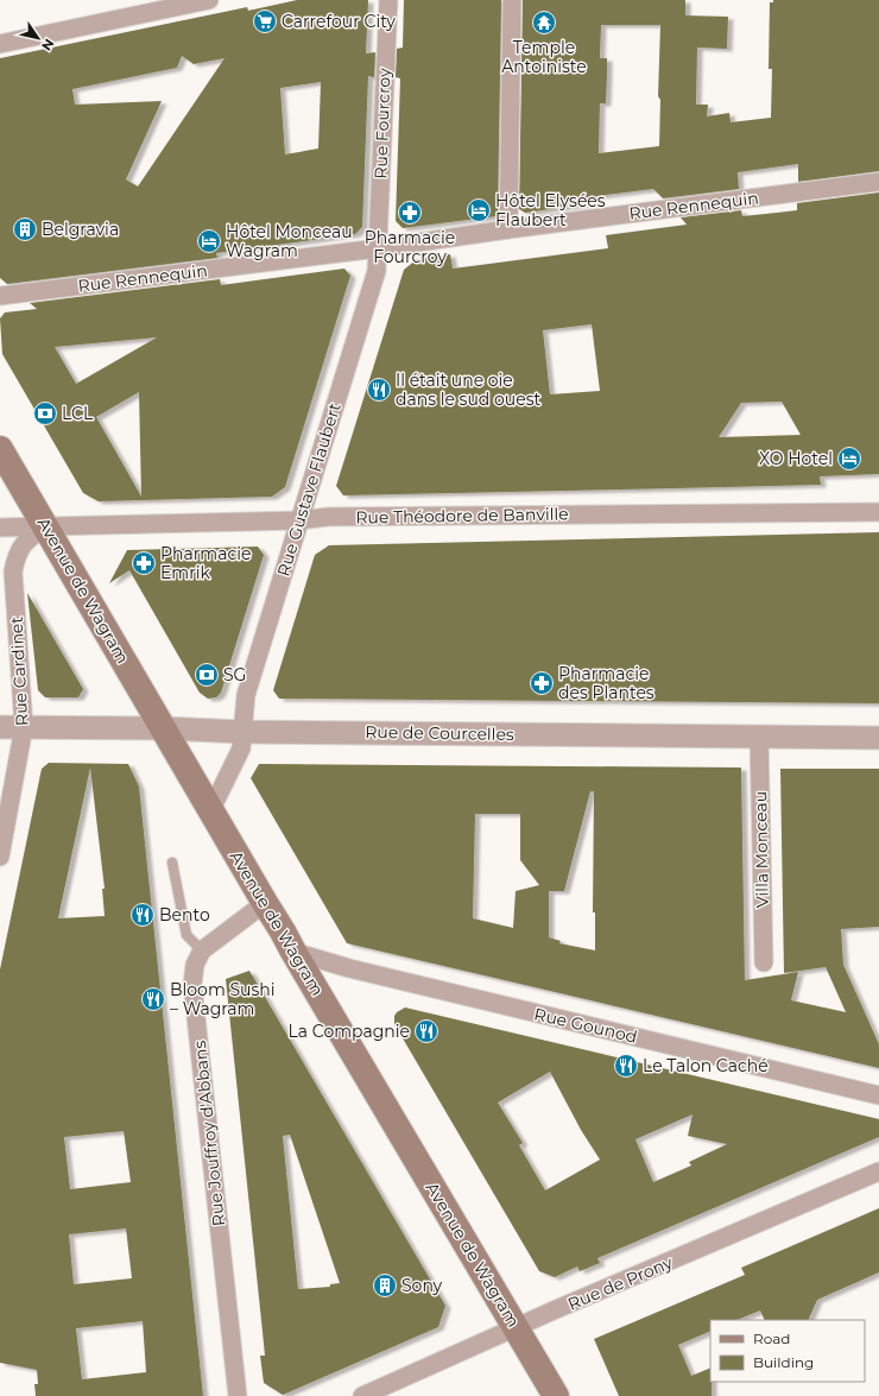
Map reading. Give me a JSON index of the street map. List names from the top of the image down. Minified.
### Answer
{"streets":{"main road":["Avenue de Wagram"],"street":["Rue Fourcroy","Rue Rennequin","Rue Gustave Flaubert","Rue Théodore de Banville","Rue Cardinet","Rue de Courcelles","Villa Monceau","Rue Gounod","Rue Jouffroy d'Abbans","Rue de Prony"]},"crossings":[["Rue Fourcroy","Rue Rennequin"],["Rue Fourcroy","Rue Gustave Flaubert"],["Rue Rennequin","Rue Gustave Flaubert"],["Rue Gustave Flaubert","Rue Théodore de Banville"],["Rue Gustave Flaubert","Avenue de Wagram"],["Rue Gustave Flaubert","Rue de Courcelles"],["Rue Théodore de Banville","Avenue de Wagram"],["Rue Théodore de Banville","Rue Cardinet"],["Avenue de Wagram","Rue Cardinet"],["Avenue de Wagram","Rue de Courcelles"],["Avenue de Wagram","Rue Gounod"],["Avenue de Wagram","Rue de Prony"],["Rue Cardinet","Rue de Courcelles"],["Rue de Courcelles","Villa Monceau"]],"places":{"supermarket":["Carrefour City"],"temple":["Temple Antoiniste"],"hotel":["Hôtel Elysées Flaubert","Hôtel Monceau Wagram","XO Hotel"],"pharmacy":["Pharmacie Fourcroy","Pharmacie Emrik","Pharmacie des Plantes"],"building":["Belgravia","Sony"],"restaurant":["Il était une oie dans le sud ouest","Bento","Bloom Sushi – Wagram","La Compagnie","Le Talon Caché"],"bank":["LCL","SG"]},"legend":["Road","Building"],"north":"bottom right"}
